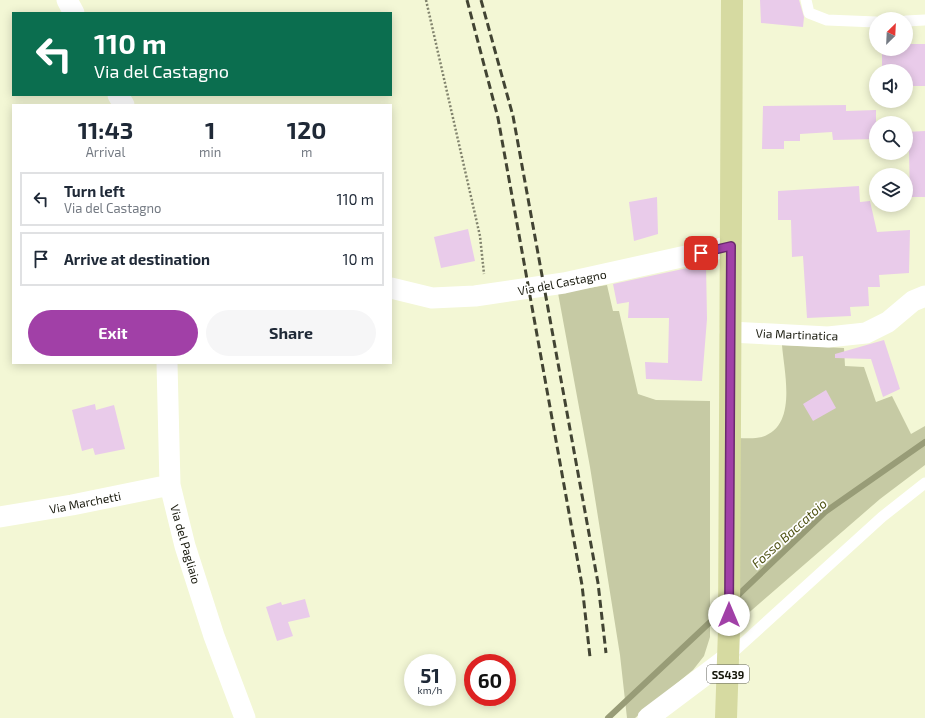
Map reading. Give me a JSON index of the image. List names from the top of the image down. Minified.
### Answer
{"streets":{"main road":["SS439"],"street":["Via del Castagno","Via Martinatica","Via Marchetti","Via del Pagliaio"]},"crossings":[["Via del Castagno","SS439"],["Via Martinatica","SS439"],["Via Marchetti","Via del Pagliaio"]],"water":["Fosso Baccatoio"],"north":"top right","page":{"turn":["110 m","Via del Castagno"],"eta":["11:43","Arrival","1","min","120","m"],"list":[{"name":"Turn left","note":"Via del Castagno","value":"110 m"},{"name":"Arrive at destination","value":"10 m"}],"buttons":["Exit","Share"],"speed":"51 km/h","limit":"60"}}
